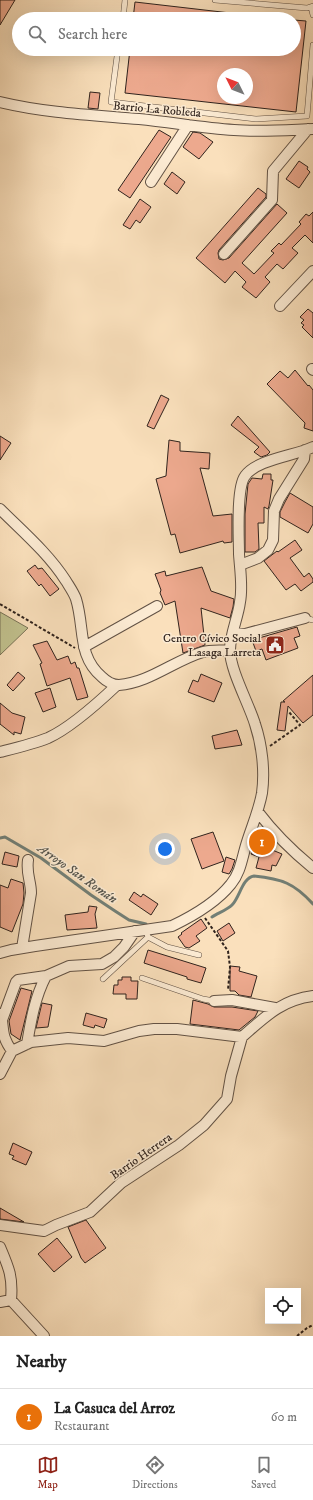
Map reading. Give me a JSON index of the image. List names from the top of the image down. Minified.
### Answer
{"streets":{"street":["Barrio La Robleda","Barrio Herrera"]},"water":["Arroyo San Román"],"places":{"public building":["Centro Cívico Social Lasaga Larreta"]},"north":"top left","page":{"search":"Search here","pins":"1","heading":"Nearby","list":[{"mark":"1","name":"La Casuca del Arroz","note":"Restaurant","value":"60 m"}],"nav":["Map","Directions","Saved"]}}
